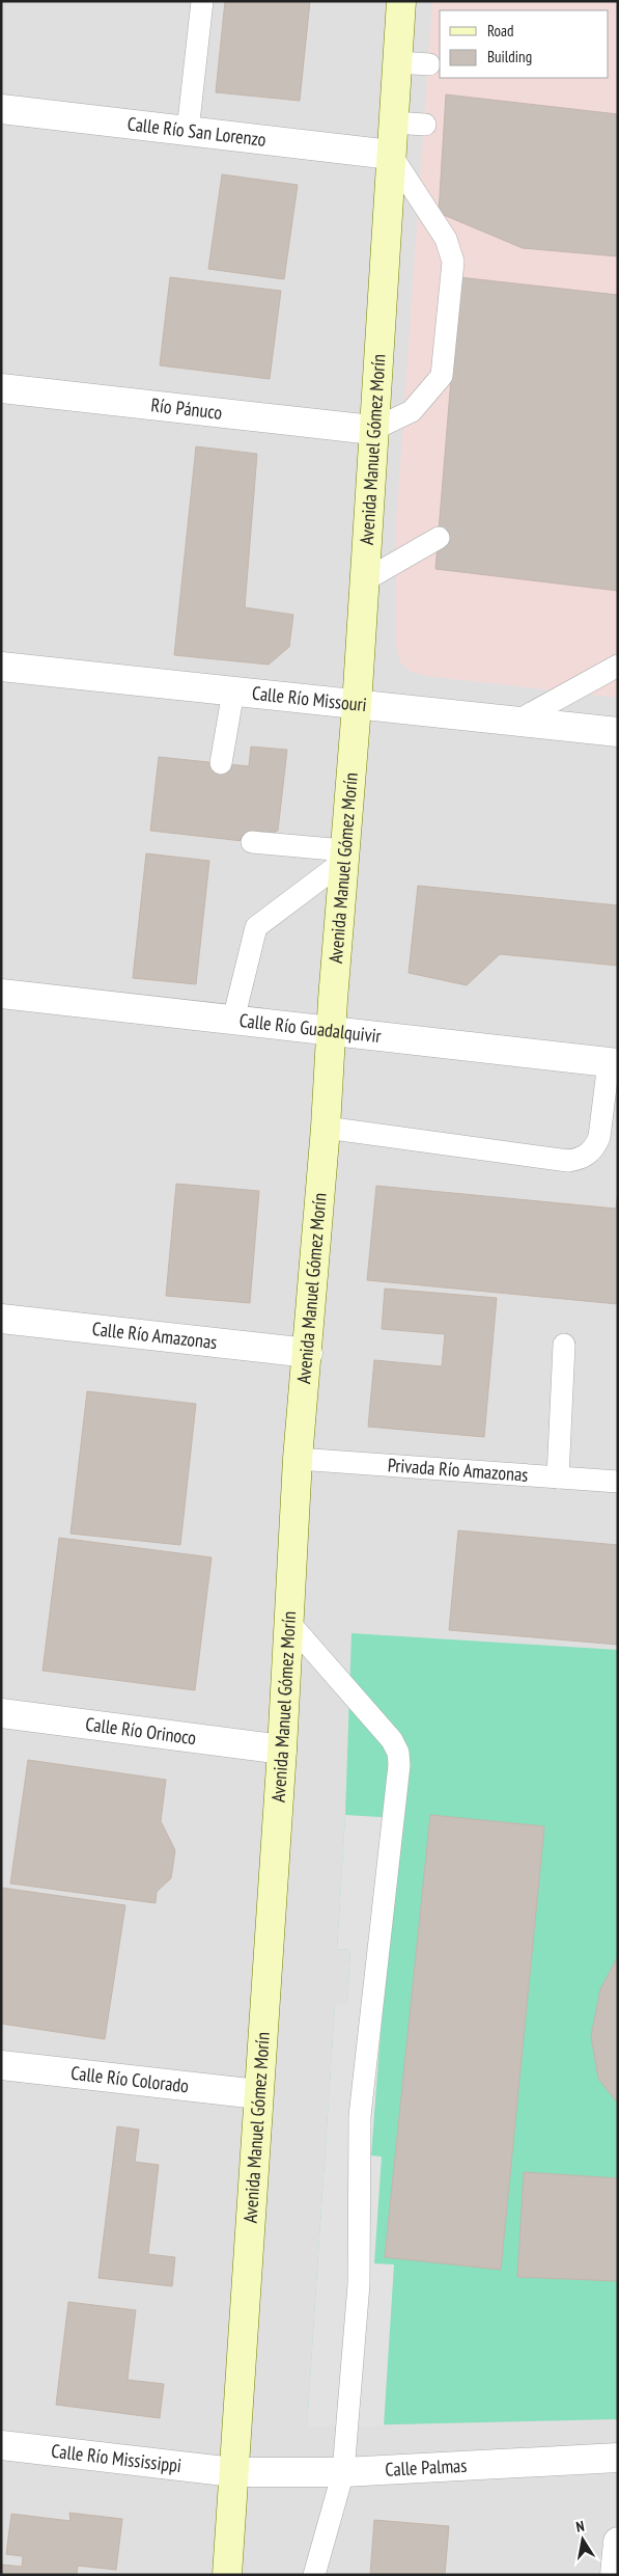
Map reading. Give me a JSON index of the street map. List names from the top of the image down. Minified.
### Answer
{"streets":{"main road":["Avenida Manuel Gómez Morín"],"street":["Calle Río San Lorenzo","Río Pánuco","Calle Río Missouri","Calle Río Guadalquivir","Calle Río Amazonas","Calle Río Orinoco","Calle Río Colorado","Calle Río Mississippi","Calle Palmas"],"lane":["Privada Río Amazonas"]},"crossings":[["Calle Río San Lorenzo","Avenida Manuel Gómez Morín"],["Río Pánuco","Avenida Manuel Gómez Morín"],["Avenida Manuel Gómez Morín","Calle Río Missouri"],["Avenida Manuel Gómez Morín","Calle Río Guadalquivir"],["Avenida Manuel Gómez Morín","Calle Río Amazonas"],["Avenida Manuel Gómez Morín","Privada Río Amazonas"],["Avenida Manuel Gómez Morín","Calle Río Orinoco"],["Avenida Manuel Gómez Morín","Calle Río Colorado"],["Avenida Manuel Gómez Morín","Calle Río Mississippi"],["Avenida Manuel Gómez Morín","Calle Palmas"],["Calle Río Mississippi","Calle Palmas"]],"legend":["Road","Building"],"north":"top"}
